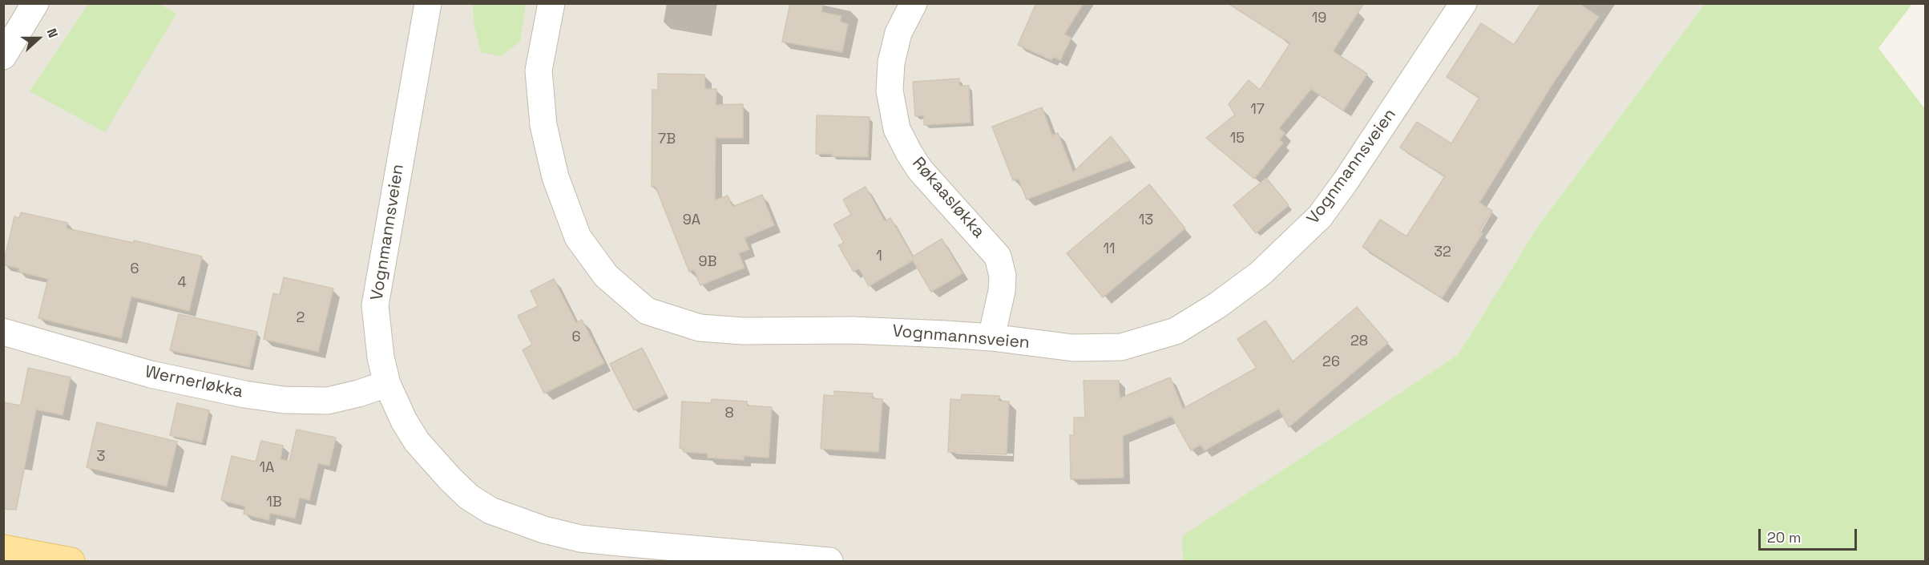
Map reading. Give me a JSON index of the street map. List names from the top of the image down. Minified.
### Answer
{"streets":{"street":["Vognmannsveien","Røkaasløkka","Wernerløkka"]},"crossings":[["Vognmannsveien","Røkaasløkka"],["Vognmannsveien","Wernerløkka"]],"house_numbers":["19","17","15","7B","9A","13","11","32","1","9B","6","4","2","6","28","26","8","3","1A","1B"],"scale_bar":"20 m","north":"right"}
